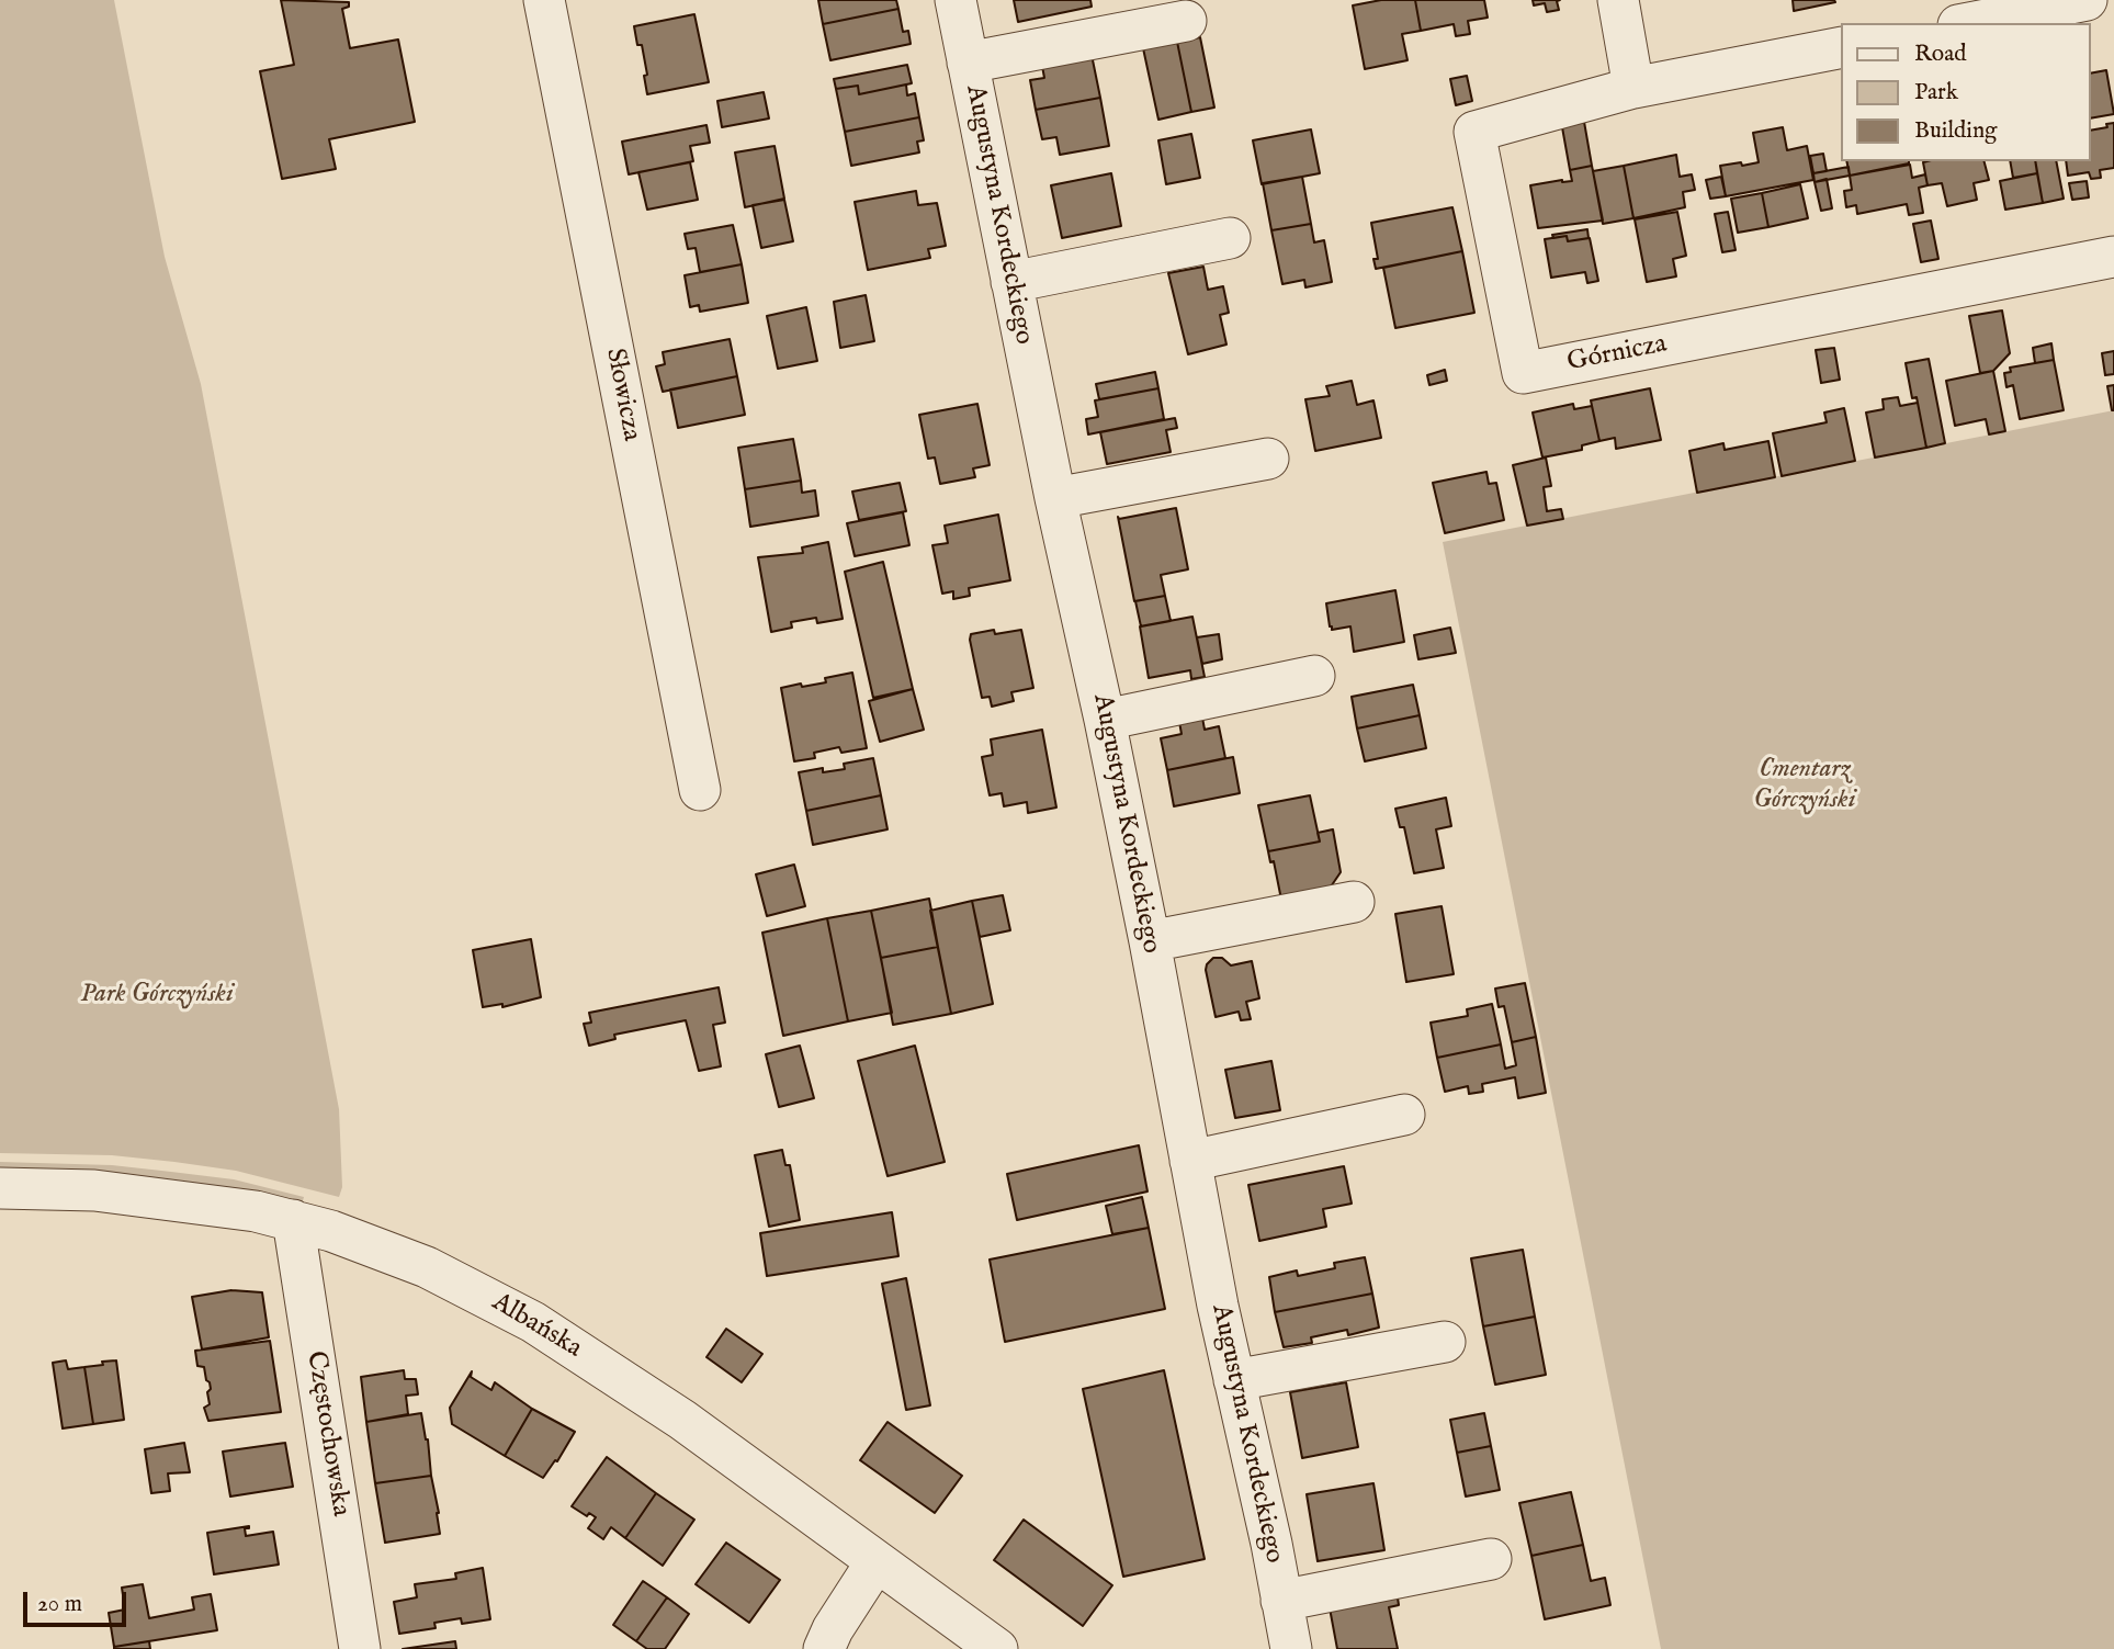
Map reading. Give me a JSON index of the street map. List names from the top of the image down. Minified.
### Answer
{"streets":{"street":["Augustyna Kordeckiego","Górnicza","Słowicza","Albańska","Częstochowska"]},"crossings":[["Albańska","Częstochowska"]],"parks":["Cmentarz Górczyński","Park Górczyński"],"legend":["Road","Park","Building"],"scale_bar":"20 m"}
